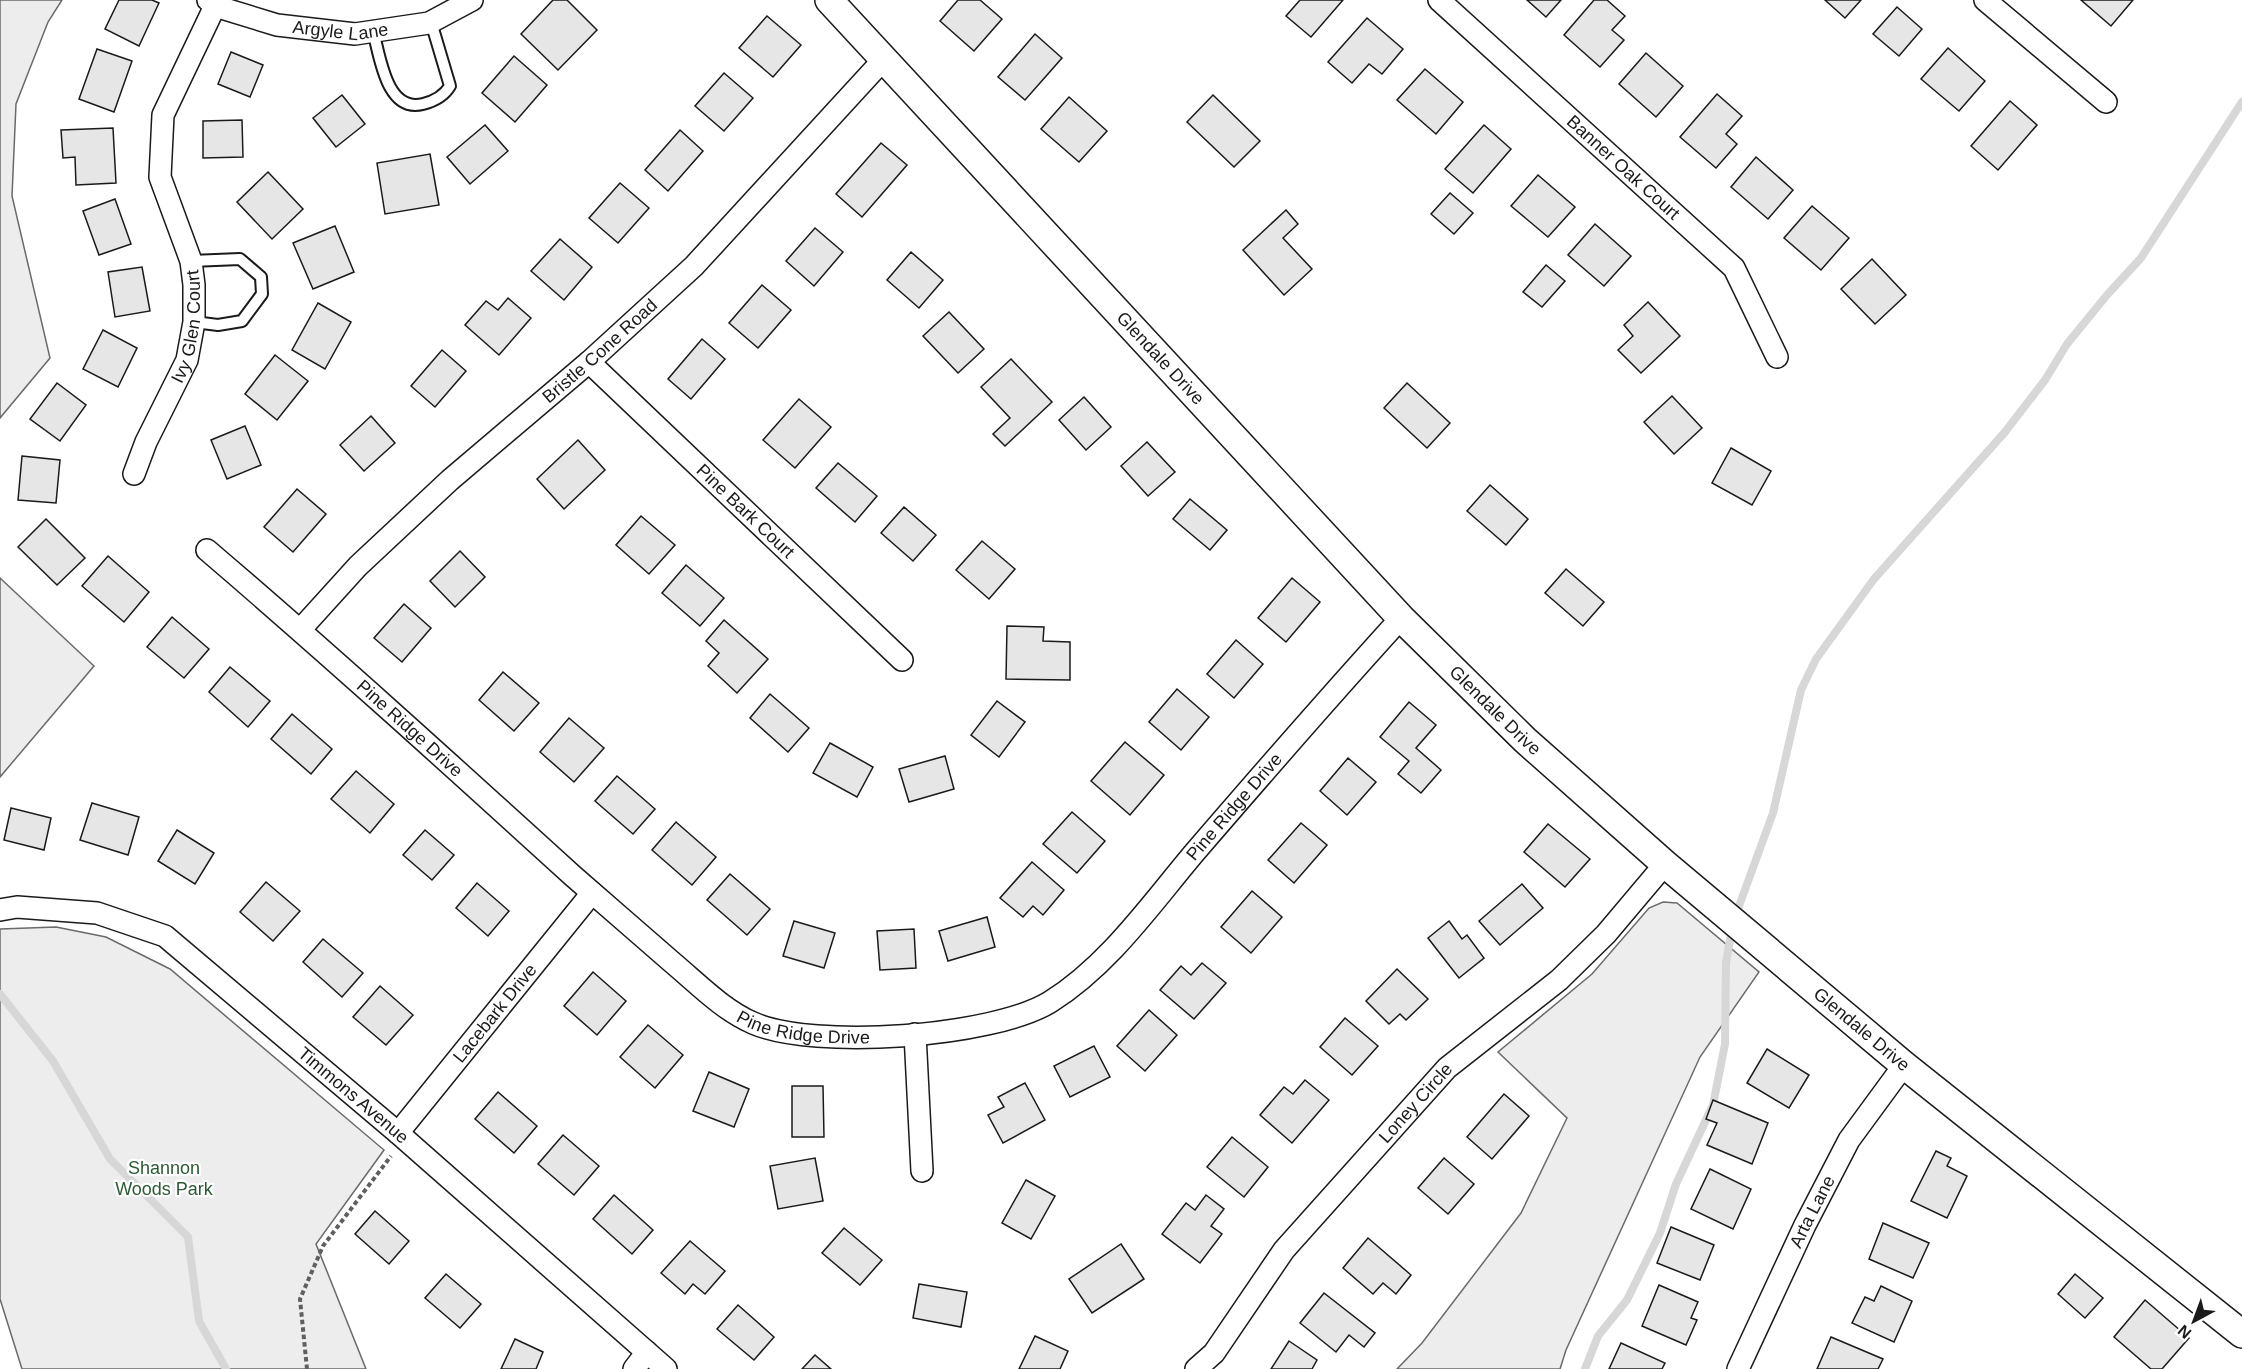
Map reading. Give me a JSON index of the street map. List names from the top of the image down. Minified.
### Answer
{"streets":{"street":["Argyle Lane","Banner Oak Court","Ivy Glen Court","Bristle Cone Road","Glendale Drive","Pine Bark Court","Pine Ridge Drive","Lacebark Drive","Timmons Avenue","Loney Circle","Arta Lane"]},"crossings":[["Argyle Lane","Ivy Glen Court"],["Bristle Cone Road","Glendale Drive"],["Bristle Cone Road","Pine Bark Court"],["Bristle Cone Road","Pine Ridge Drive"],["Glendale Drive","Pine Ridge Drive"],["Glendale Drive","Loney Circle"],["Glendale Drive","Arta Lane"],["Pine Ridge Drive","Lacebark Drive"],["Lacebark Drive","Timmons Avenue"]],"parks":["Shannon Woods Park"],"north":"bottom left"}
